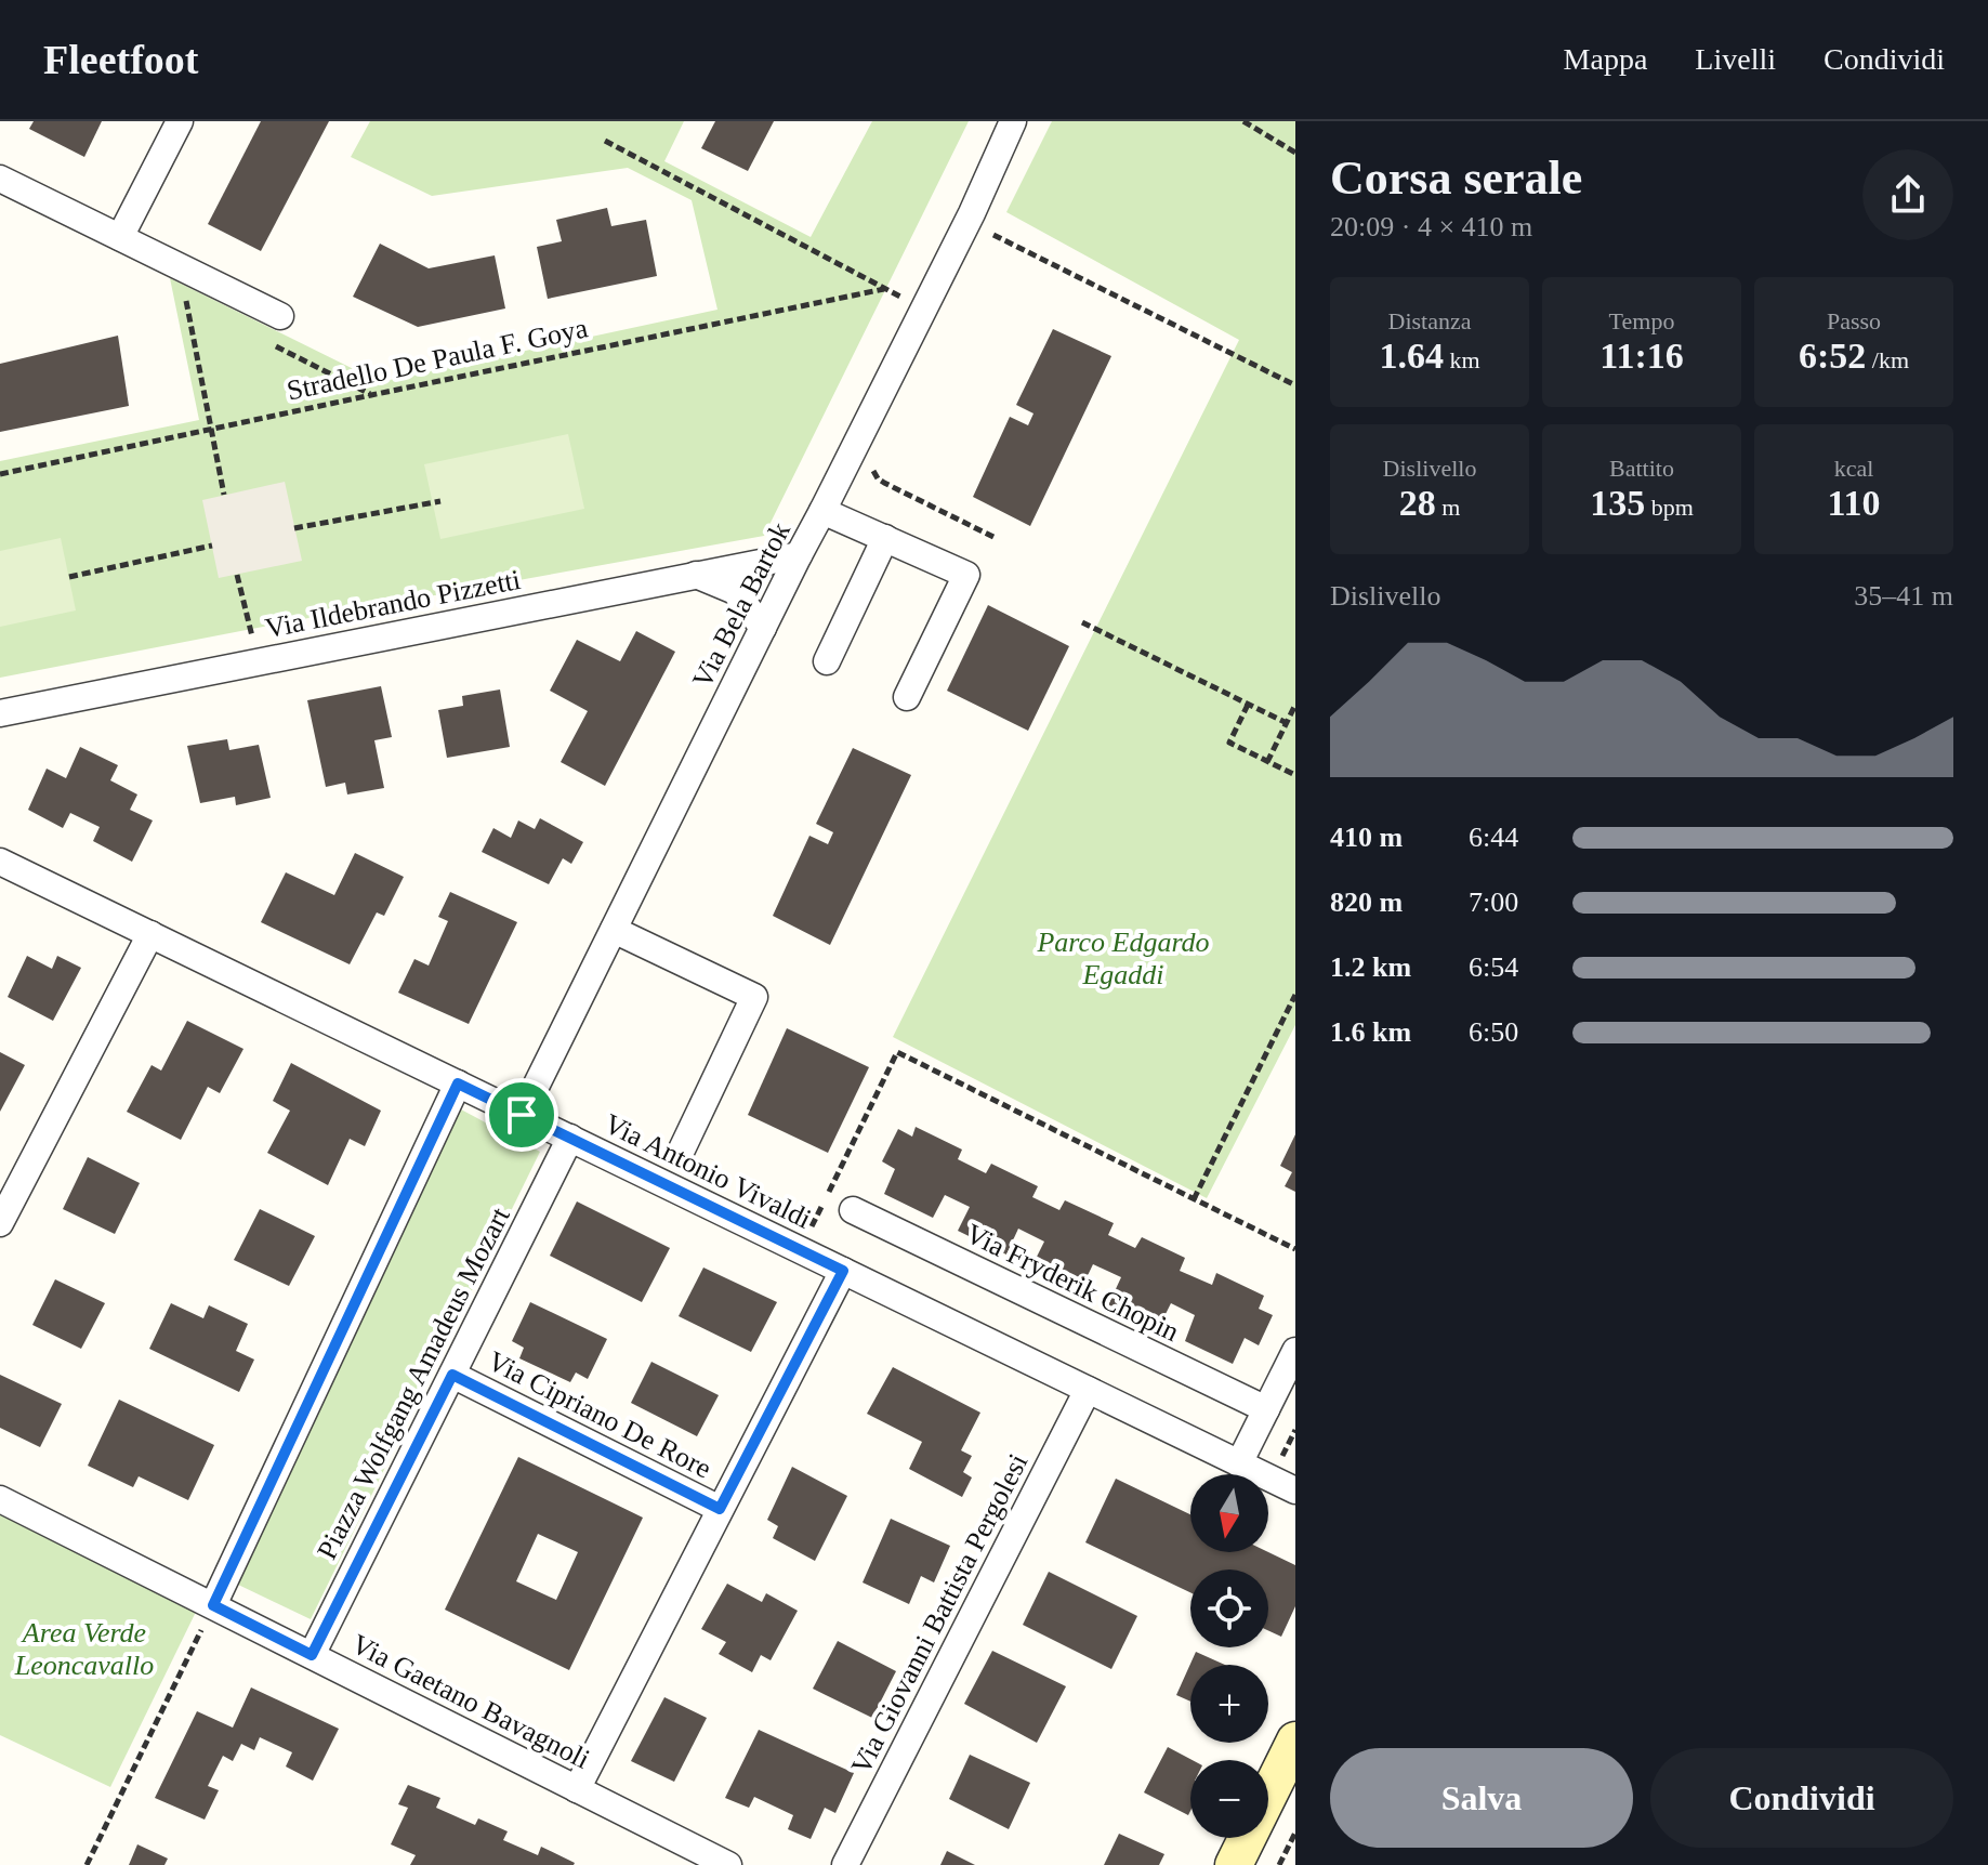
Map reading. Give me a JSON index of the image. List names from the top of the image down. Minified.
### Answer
{"streets":{"street":["Via Ildebrando Pizzetti","Via Bela Bartok","Via Antonio Vivaldi","Via Fryderik Chopin","Piazza Wolfgang Amadeus Mozart","Via Cipriano De Rore","Via Giovanni Battista Pergolesi","Via Gaetano Bavagnoli"],"path":["Stradello De Paula F. Goya"]},"crossings":[["Via Ildebrando Pizzetti","Via Bela Bartok"],["Via Bela Bartok","Via Antonio Vivaldi"],["Via Antonio Vivaldi","Piazza Wolfgang Amadeus Mozart"],["Via Antonio Vivaldi","Via Giovanni Battista Pergolesi"],["Piazza Wolfgang Amadeus Mozart","Via Cipriano De Rore"],["Piazza Wolfgang Amadeus Mozart","Via Gaetano Bavagnoli"]],"parks":["Parco Edgardo Egaddi","Area Verde Leoncavallo"],"north":"bottom","page":{"header":"Fleetfoot","nav":["Mappa","Livelli","Condividi"],"heading":["Corsa serale","20:09 · 4 × 410 m"],"stats":[["Distanza","1.64 km"],["Tempo","11:16"],["Passo","6:52 /km"],["Dislivello","28 m"],["Battito","135 bpm"],["kcal","110"]],"chart":["Dislivello","35–41 m"],"list":[{"name":"410 m","note":"6:44"},{"name":"820 m","note":"7:00"},{"name":"1.2 km","note":"6:54"},{"name":"1.6 km","note":"6:50"}],"map_buttons":["+","−"],"buttons":["Salva","Condividi"]}}
